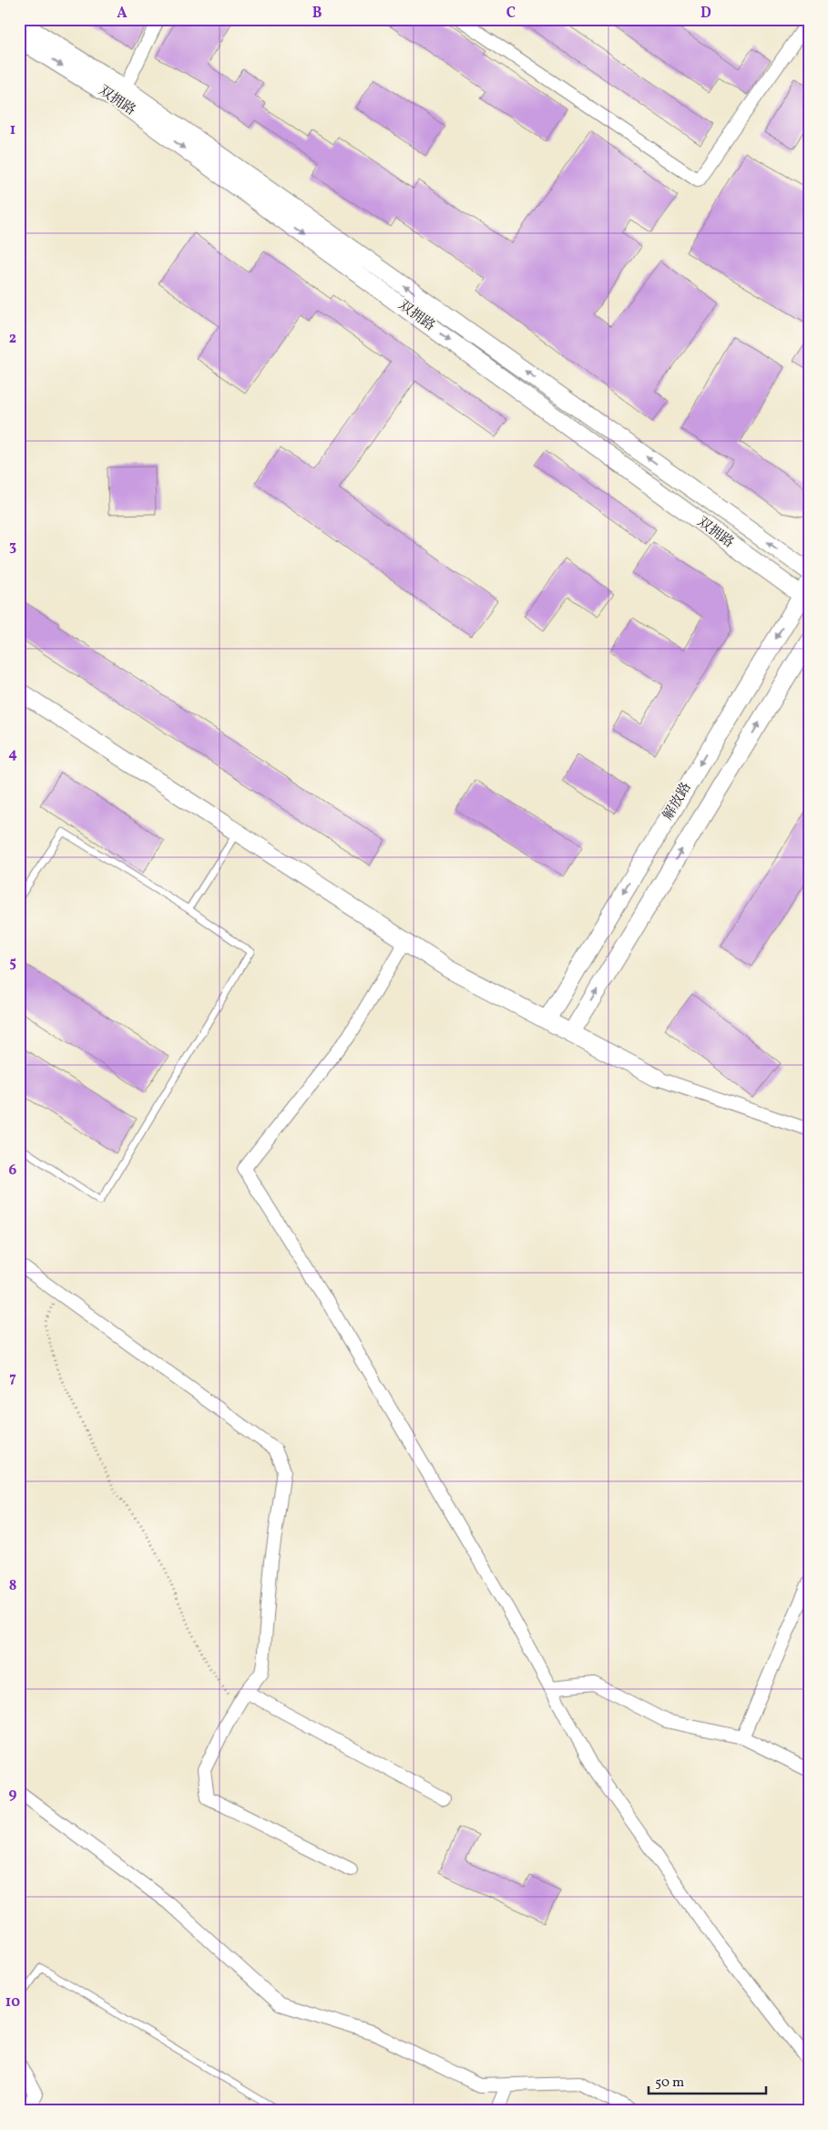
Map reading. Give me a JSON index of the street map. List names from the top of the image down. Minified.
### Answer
{"streets":{"main road":["双拥路","解放路"]},"crossings":[["双拥路","解放路"]],"scale_bar":"50 m","grid":{"columns":["A","B","C","D"],"rows":["1","2","3","4","5","6","7","8","9","10"]}}
